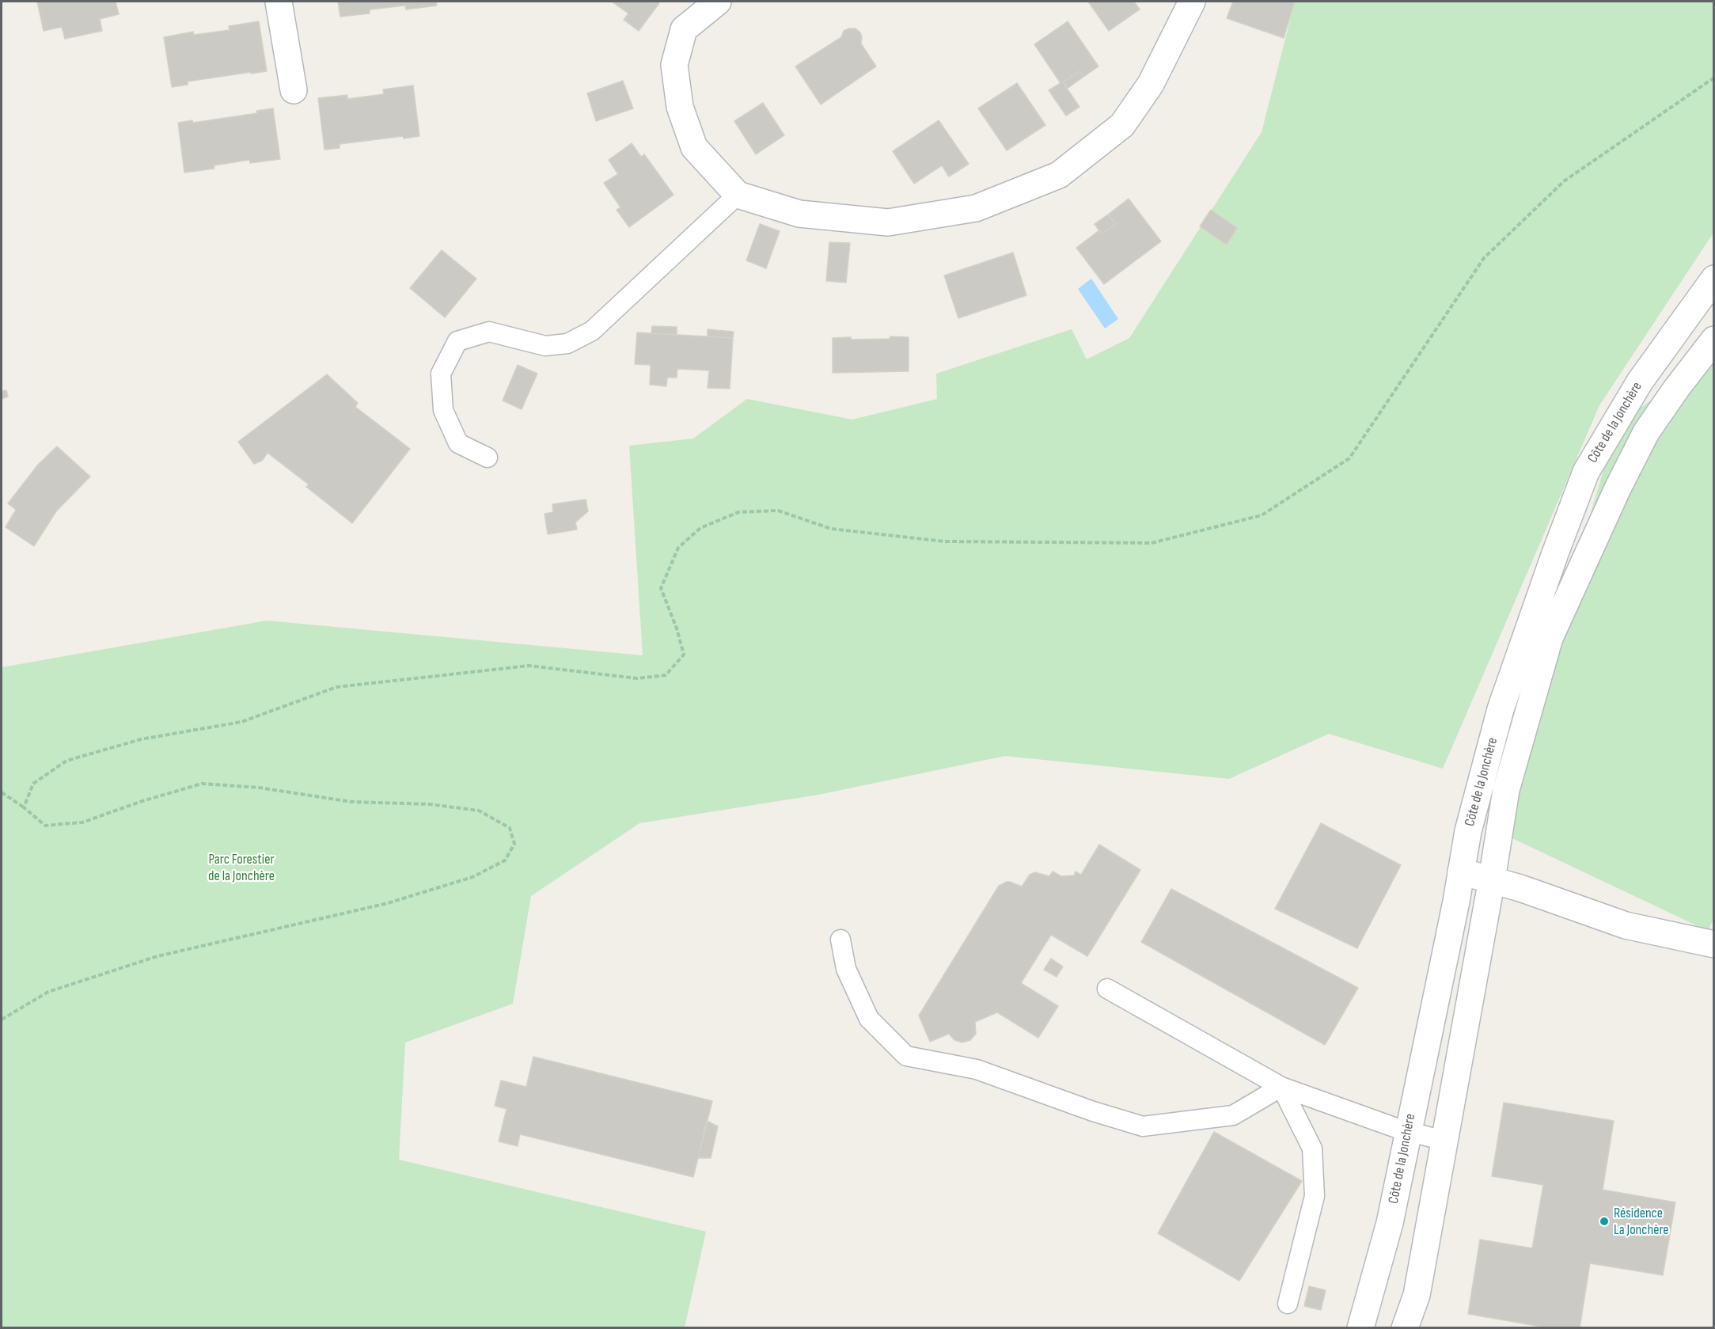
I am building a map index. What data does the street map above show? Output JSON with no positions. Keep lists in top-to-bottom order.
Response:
{
  "streets": {
    "street": ["Côte de la Jonchère"]
  },
  "parks": ["Parc Forestier de la Jonchère"],
  "places": ["Résidence La Jonchère"]
}
